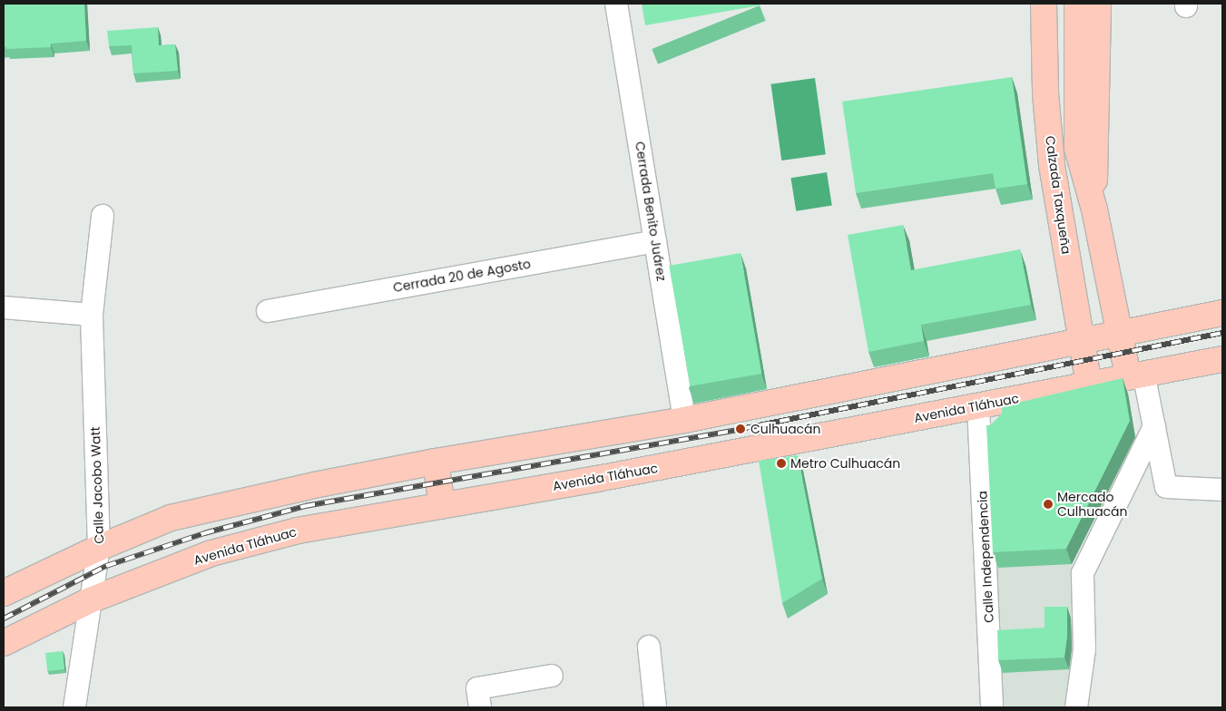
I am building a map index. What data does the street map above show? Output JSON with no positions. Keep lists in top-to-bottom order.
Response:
{
  "streets": {
    "main road": ["Calzada Taxqueña", "Avenida Tláhuac"],
    "street": [
      "Cerrada Benito Juárez",
      "Cerrada 20 de Agosto",
      "Calle Jacobo Watt",
      "Calle Independencia"
    ]
  },
  "crossings": [
    ["Calzada Taxqueña", "Avenida Tláhuac"],
    ["Cerrada Benito Juárez", "Cerrada 20 de Agosto"],
    ["Avenida Tláhuac", "Calle Jacobo Watt"],
    ["Avenida Tláhuac", "Calle Independencia"]
  ],
  "places": ["Culhuacán", "Metro Culhuacán", "Mercado Culhuacán"]
}
